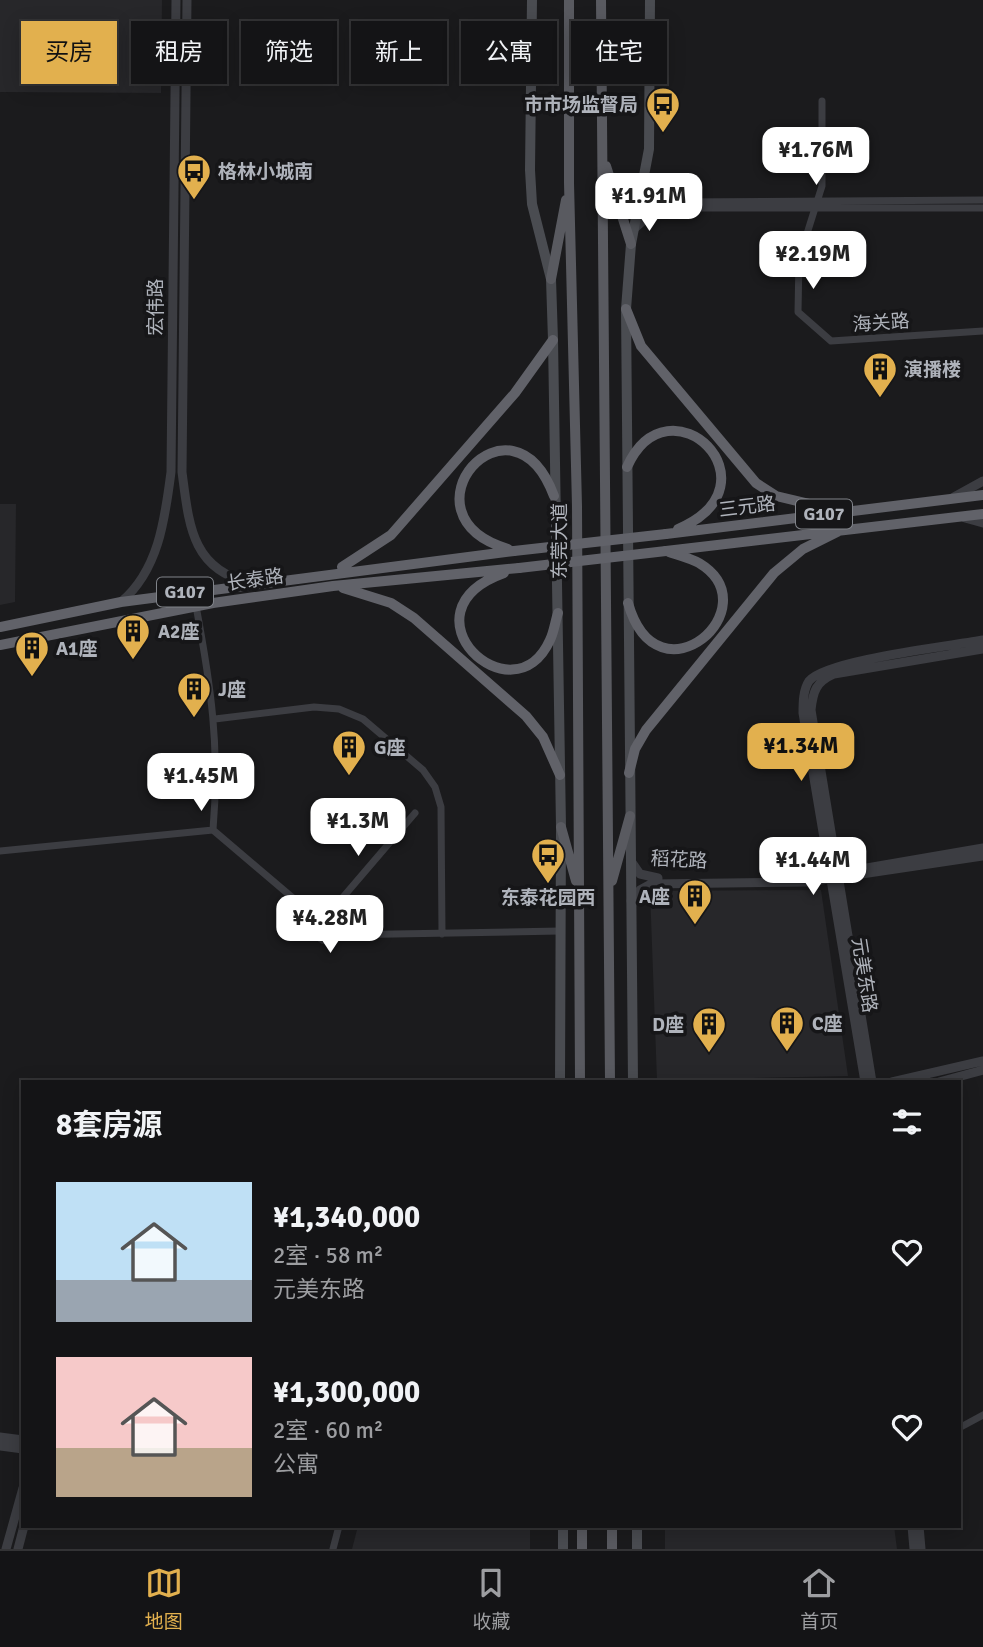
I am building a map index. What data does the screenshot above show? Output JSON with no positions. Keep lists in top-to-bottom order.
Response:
{
  "streets": {
    "highway": ["三元路", "G107", "长泰路"],
    "main road": ["东莞大道"],
    "street": [
      "宏伟路",
      "海关路",
      "稻花路",
      "元美东路"
    ]
  },
  "crossings": [
    ["宏伟路", "长泰路"],
    ["三元路", "长泰路"],
    ["稻花路", "元美东路"]
  ],
  "places": {
    "bus stop": ["市市场监督局", "格林小城南", "东泰花园西"],
    "building": [
      "演播楼",
      "A2座",
      "A1座",
      "J座",
      "G座",
      "A座",
      "C座",
      "D座"
    ]
  },
  "page": {
    "chip": [
      "买房",
      "租房",
      "筛选",
      "新上",
      "公寓",
      "住宅"
    ],
    "price": [
      "¥1.76M",
      "¥1.91M",
      "¥2.19M",
      "¥1.34M",
      "¥1.45M",
      "¥1.3M",
      "¥1.44M",
      "¥4.28M"
    ],
    "heading": "8套房源",
    "list": [
      {
        "name": "¥1,340,000",
        "note": "2室 · 58 m² · 元美东路"
      },
      {
        "name": "¥1,300,000",
        "note": "2室 · 60 m² · 公寓"
      }
    ],
    "tabs": ["地图", "收藏", "首页"]
  }
}
